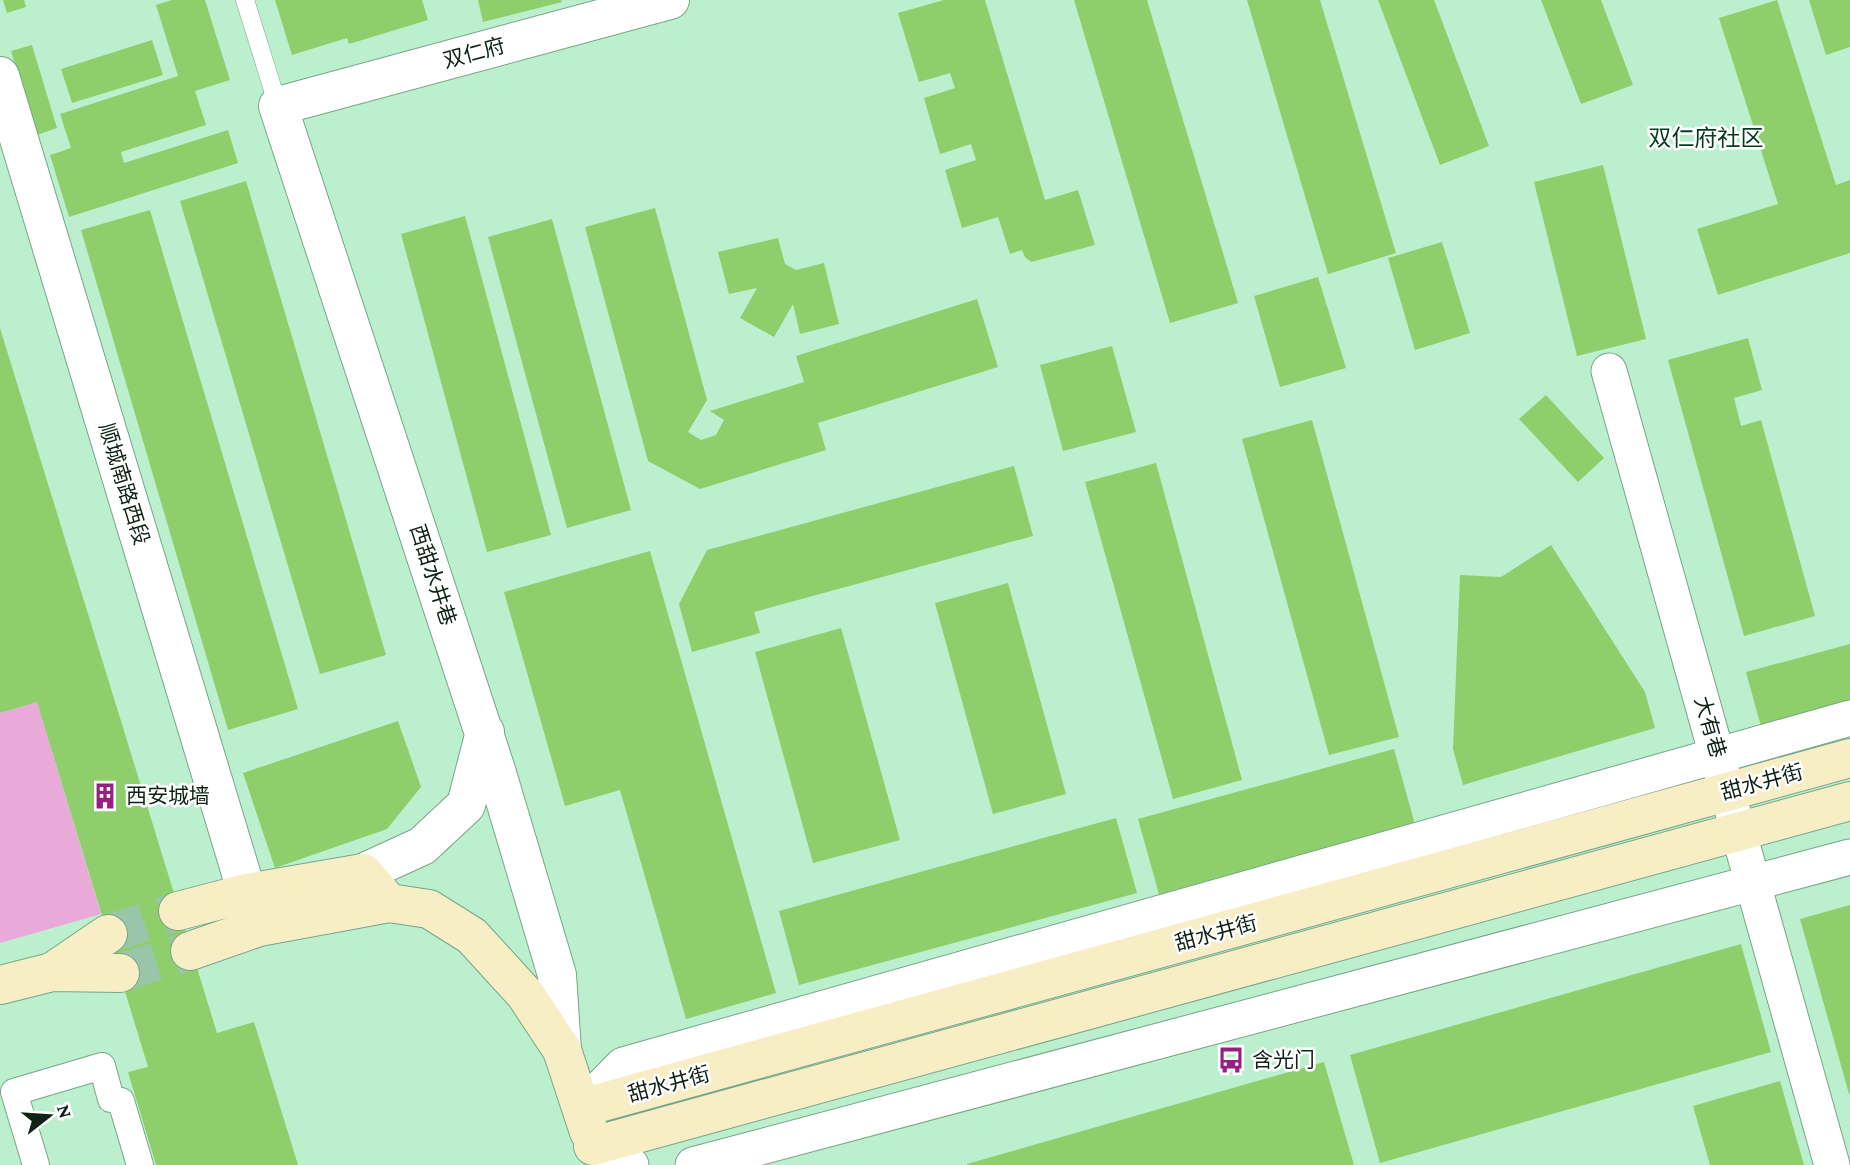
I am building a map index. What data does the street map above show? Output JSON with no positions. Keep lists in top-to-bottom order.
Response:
{
  "streets": {
    "main road": ["甜水井街"],
    "street": [
      "双仁府",
      "顺城南路西段",
      "西甜水井巷",
      "大有巷"
    ]
  },
  "crossings": [
    ["双仁府", "西甜水井巷"],
    ["大有巷", "甜水井街"]
  ],
  "districts": ["双仁府社区"],
  "places": {
    "building": ["西安城墙"],
    "bus stop": ["含光门"]
  },
  "north": "right"
}
